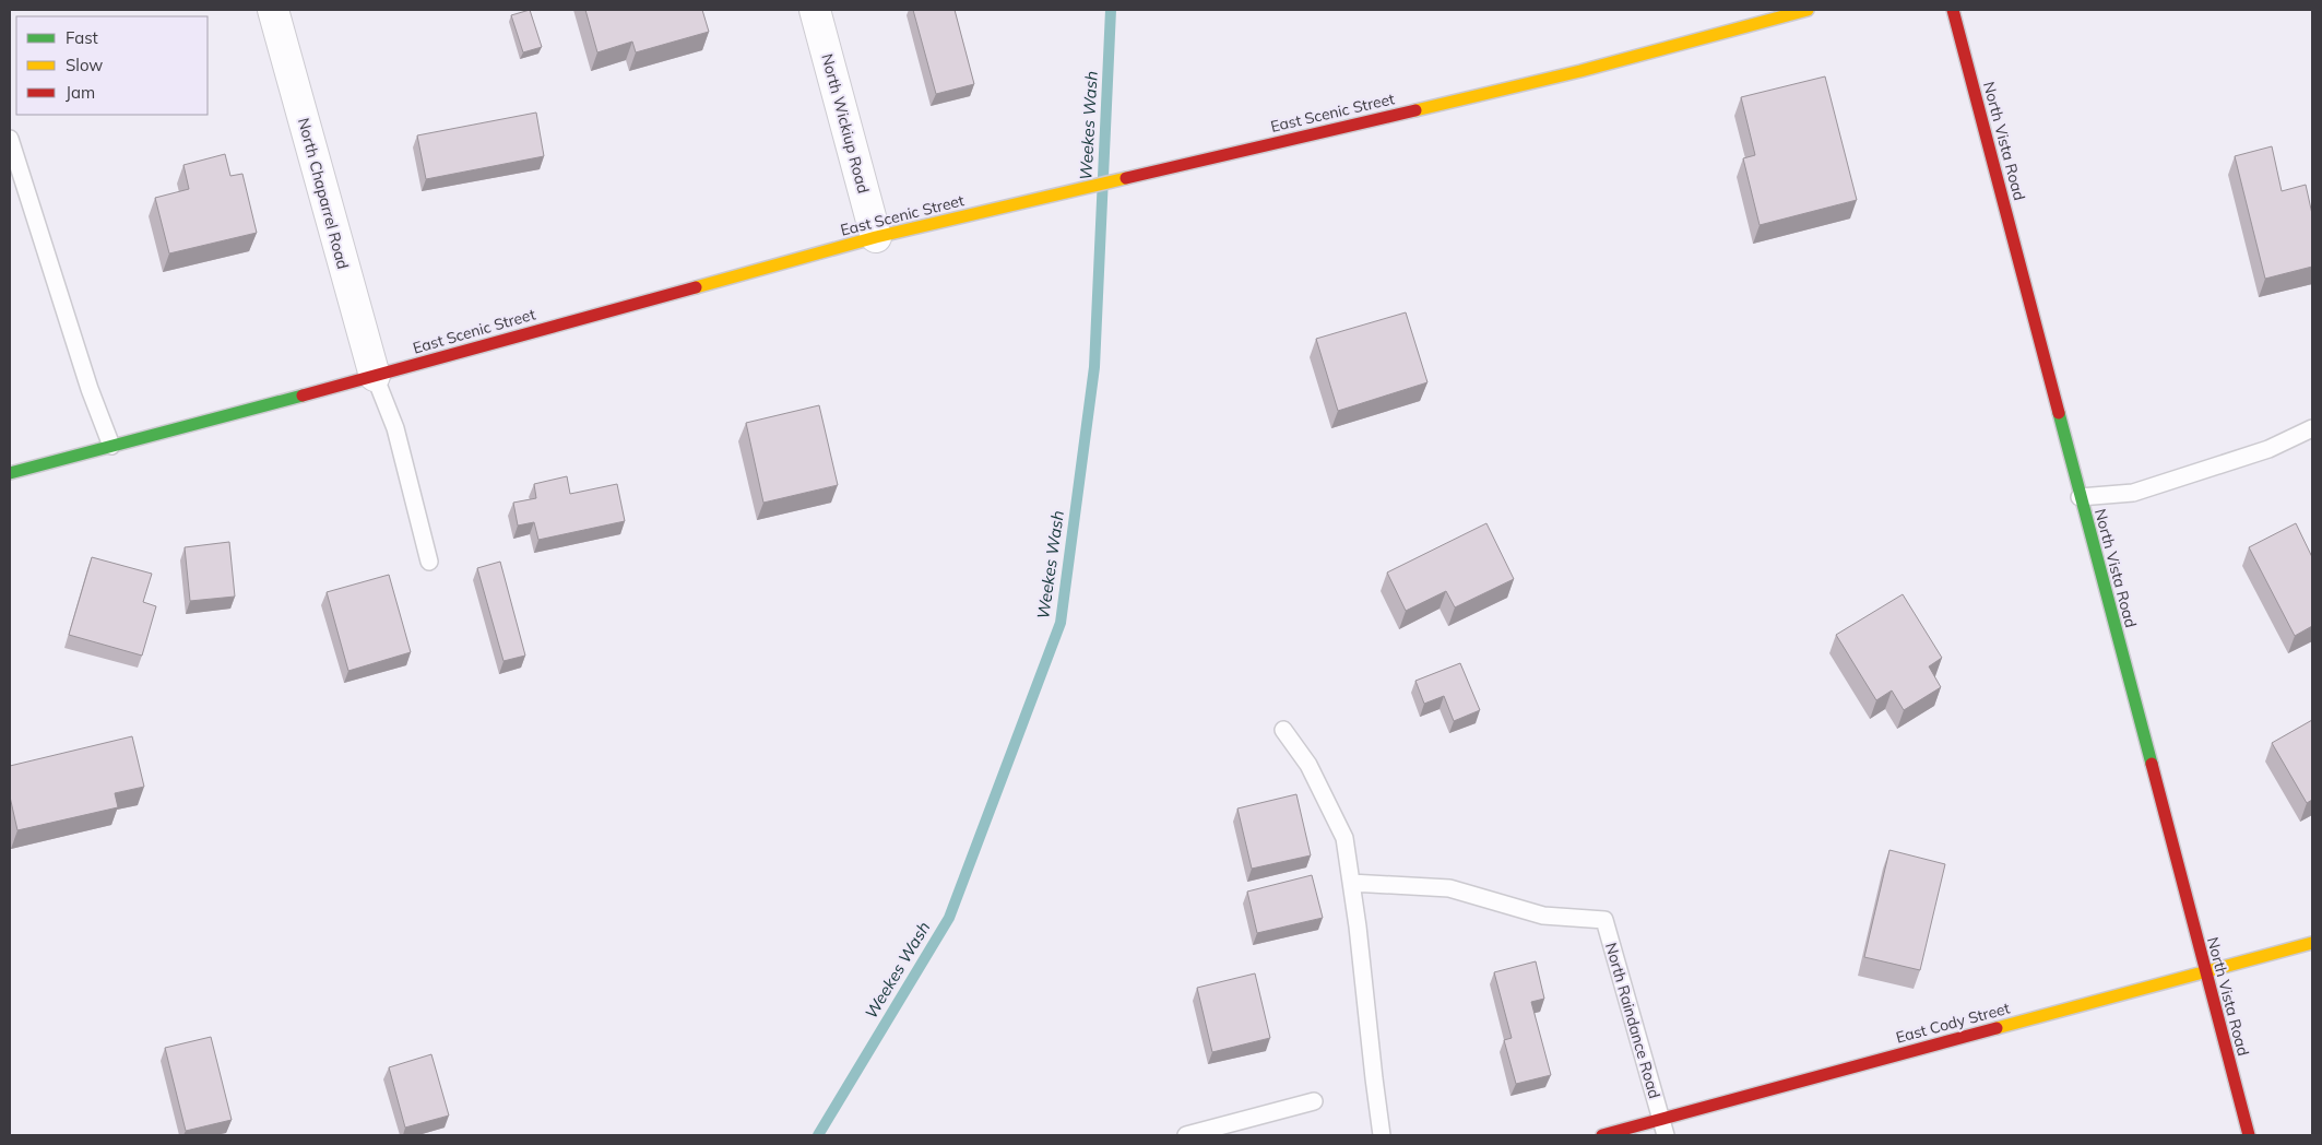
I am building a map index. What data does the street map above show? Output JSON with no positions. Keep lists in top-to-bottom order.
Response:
{
  "streets": {
    "street": [
      "East Scenic Street",
      "North Wickiup Road",
      "North Vista Road",
      "North Chaparrel Road",
      "East Cody Street"
    ],
    "lane": ["North Raindance Road"]
  },
  "crossings": [
    ["East Scenic Street", "North Wickiup Road"],
    ["East Scenic Street", "North Chaparrel Road"],
    ["North Vista Road", "East Cody Street"],
    ["North Raindance Road", "East Cody Street"]
  ],
  "water": ["Weekes Wash"],
  "legend": ["Fast", "Slow", "Jam"]
}
